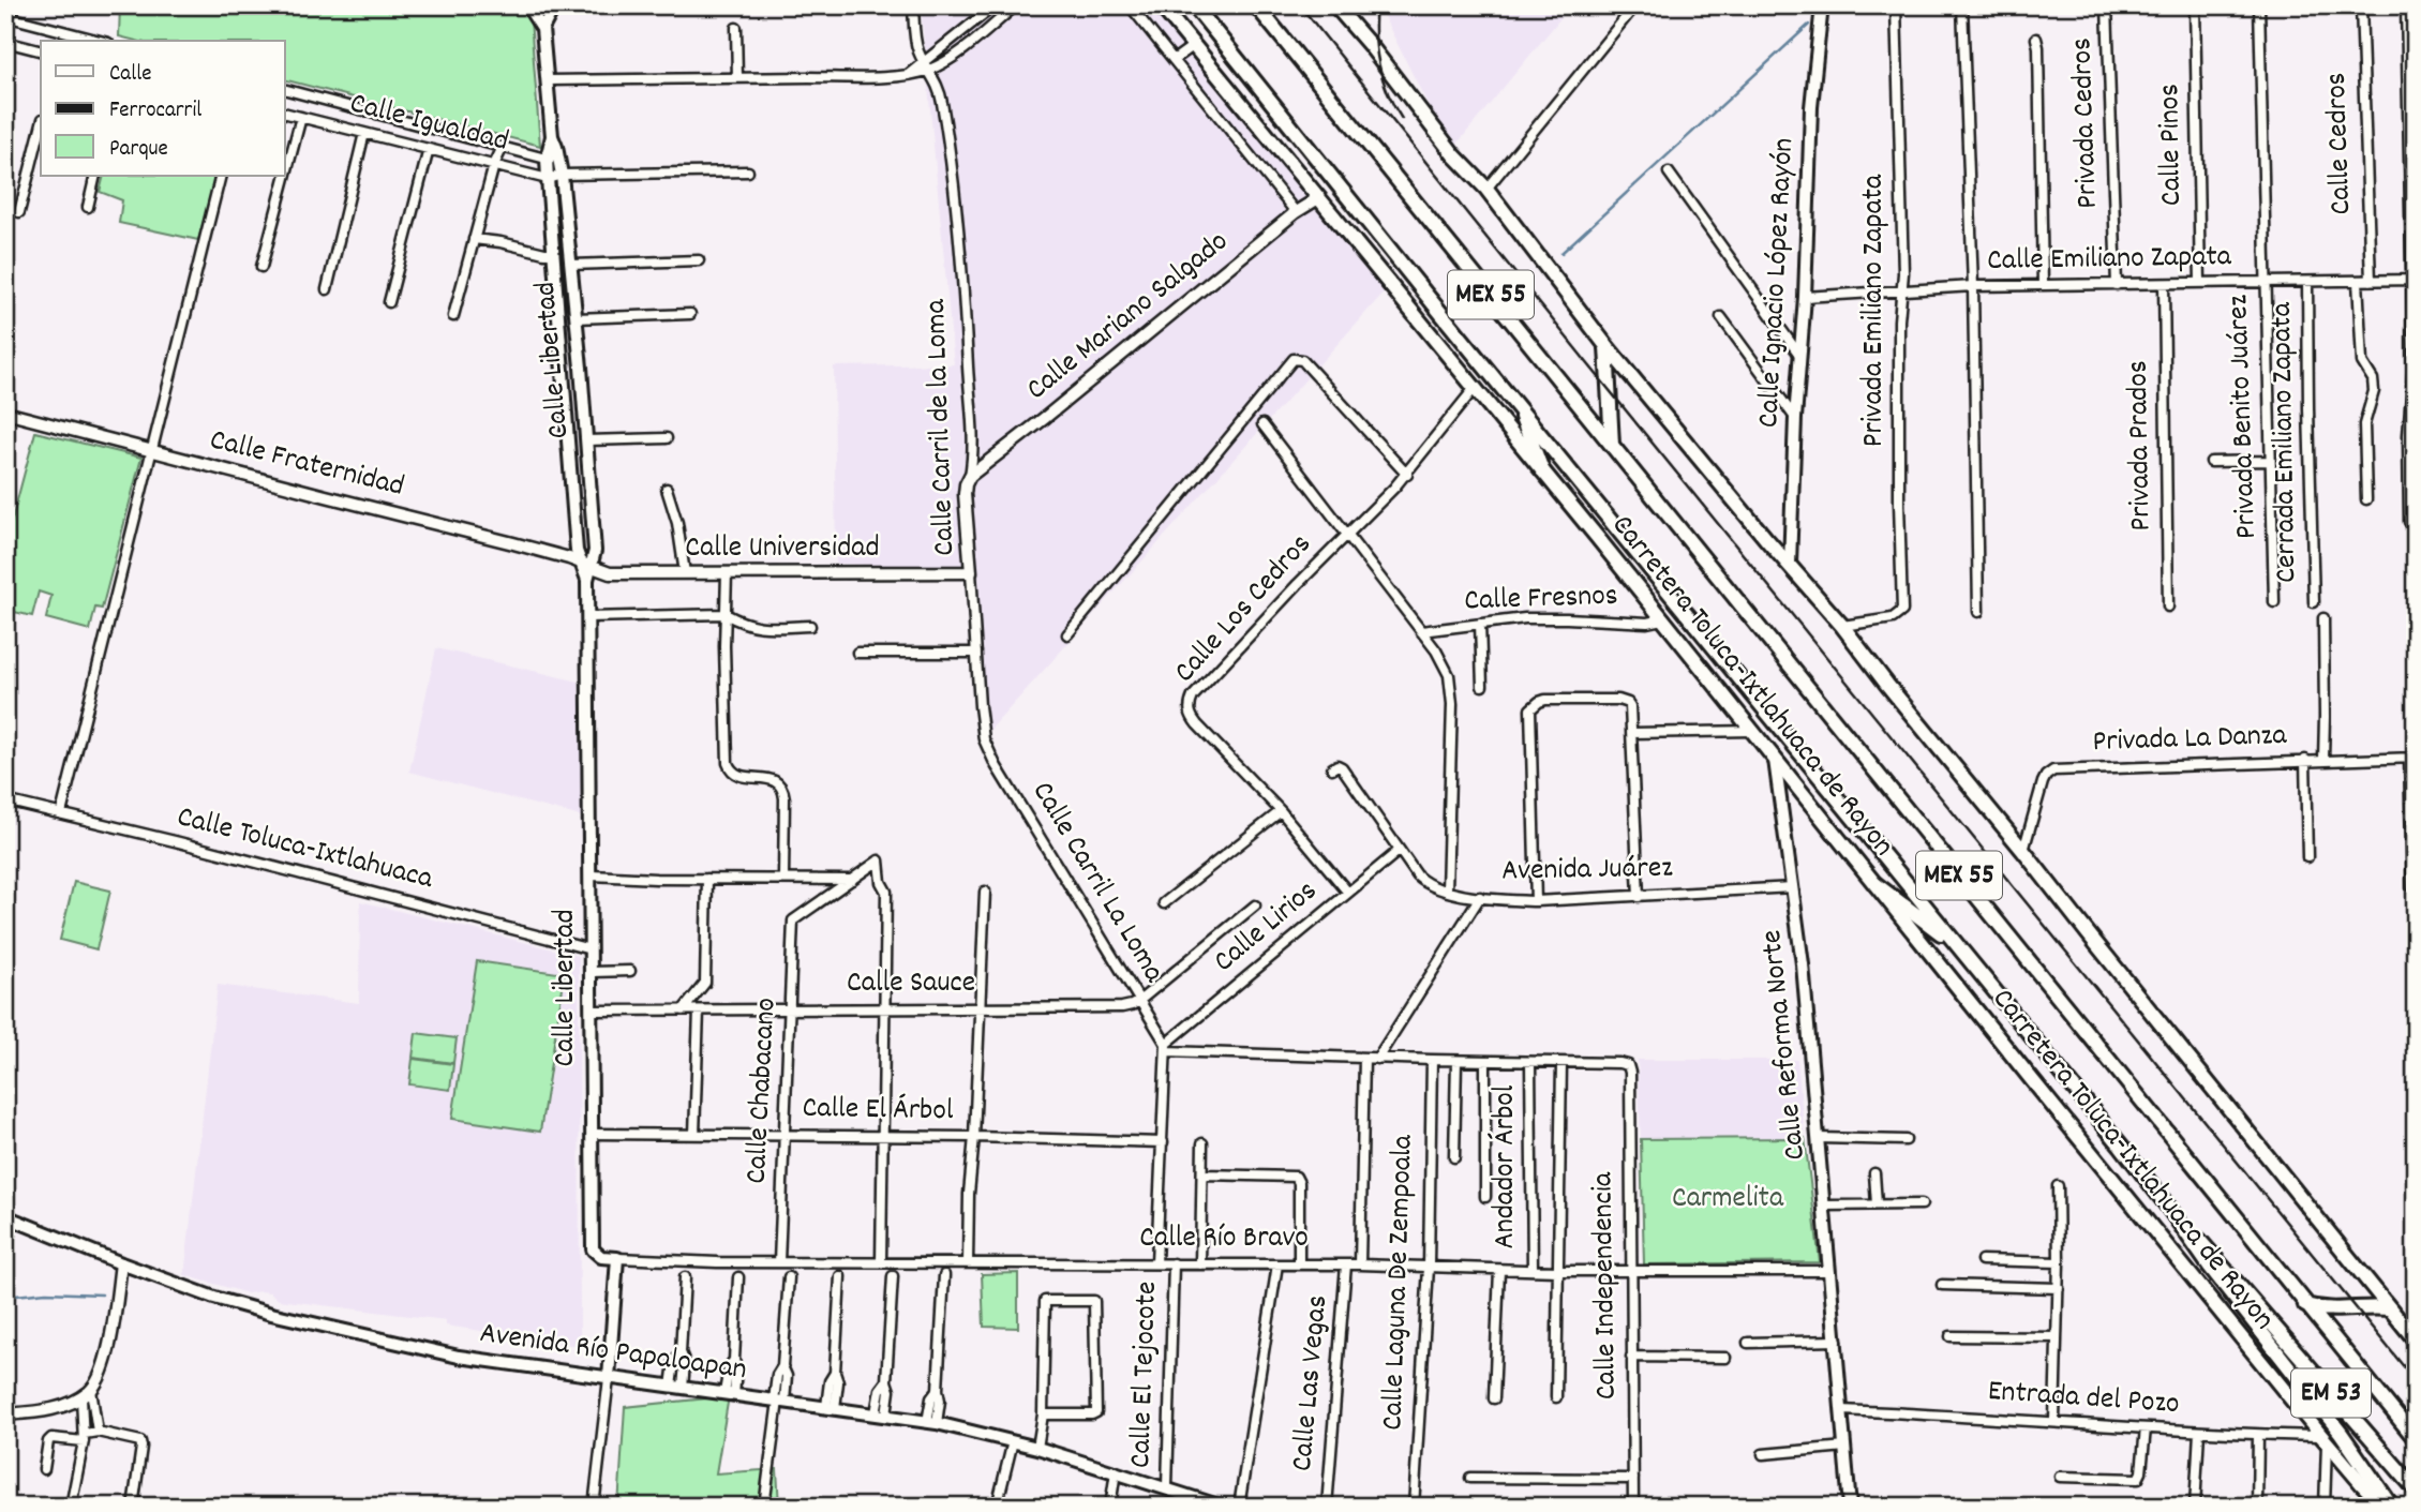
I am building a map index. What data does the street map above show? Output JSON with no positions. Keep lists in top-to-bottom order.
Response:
{
  "streets": {
    "main road": [
      "Calle Ignacio López Rayón",
      "MEX 55",
      "Calle Libertad",
      "Carretera Toluca-Ixtlahuaca de Rayon",
      "Calle Reforma Norte",
      "Avenida Río Papaloapan",
      "EM 53"
    ],
    "street": [
      "Privada Cedros",
      "Calle Igualdad",
      "Calle Cedros",
      "Calle Pinos",
      "Calle Emiliano Zapata",
      "Privada Emiliano Zapata",
      "Calle Mariano Salgado",
      "Privada Benito Juárez",
      "Calle Carril de la Loma",
      "Cerrada Emiliano Zapata",
      "Privada Prados",
      "Calle Fraternidad",
      "Calle Universidad",
      "Calle Fresnos",
      "Calle Los Cedros",
      "Privada La Danza",
      "Calle Toluca-Ixtlahuaca",
      "Avenida Juárez",
      "Calle Carril La Loma",
      "Calle Lirios",
      "Calle Sauce",
      "Calle Chabacano",
      "Calle El Árbol",
      "Andador Árbol",
      "Calle Río Bravo",
      "Calle Laguna De Zempoala",
      "Calle Independencia",
      "Calle El Tejocote",
      "Calle Las Vegas",
      "Entrada del Pozo"
    ]
  },
  "crossings": [
    ["Privada Cedros", "Calle Emiliano Zapata"],
    ["Calle Igualdad", "Calle Libertad"],
    ["Calle Cedros", "Calle Emiliano Zapata"],
    ["Calle Pinos", "Calle Emiliano Zapata"],
    ["Calle Emiliano Zapata", "Calle Ignacio López Rayón"],
    ["Calle Emiliano Zapata", "Privada Emiliano Zapata"],
    ["Calle Emiliano Zapata", "Privada Benito Juárez"],
    ["Calle Emiliano Zapata", "Cerrada Emiliano Zapata"],
    ["Calle Emiliano Zapata", "Privada Prados"],
    ["Calle Mariano Salgado", "Calle Carril de la Loma"],
    ["Calle Mariano Salgado", "Carretera Toluca-Ixtlahuaca de Rayon"],
    ["Calle Libertad", "Calle Fraternidad"],
    ["Calle Libertad", "Calle Universidad"],
    ["Calle Libertad", "Calle Toluca-Ixtlahuaca"],
    ["Calle Libertad", "Calle Sauce"],
    ["Calle Libertad", "Calle El Árbol"],
    ["Calle Libertad", "Calle Río Bravo"],
    ["Calle Carril de la Loma", "Calle Universidad"],
    ["Calle Carril de la Loma", "Calle Carril La Loma"],
    ["Calle Fraternidad", "Calle Universidad"],
    ["Calle Fresnos", "Carretera Toluca-Ixtlahuaca de Rayon"],
    ["Calle Los Cedros", "Carretera Toluca-Ixtlahuaca de Rayon"],
    ["Calle Los Cedros", "Calle Lirios"],
    ["Carretera Toluca-Ixtlahuaca de Rayon", "Calle Reforma Norte"],
    ["Carretera Toluca-Ixtlahuaca de Rayon", "EM 53"],
    ["Carretera Toluca-Ixtlahuaca de Rayon", "Entrada del Pozo"],
    ["Avenida Juárez", "Calle Lirios"],
    ["Avenida Juárez", "Calle Reforma Norte"],
    ["Calle Carril La Loma", "Calle Lirios"],
    ["Calle Carril La Loma", "Calle Sauce"],
    ["Calle Sauce", "Calle Chabacano"],
    ["Calle Reforma Norte", "Calle Río Bravo"],
    ["Calle Reforma Norte", "Entrada del Pozo"],
    ["Calle Chabacano", "Calle El Árbol"],
    ["Calle Chabacano", "Calle Río Bravo"],
    ["Andador Árbol", "Calle Río Bravo"],
    ["Calle Río Bravo", "Calle Laguna De Zempoala"],
    ["Calle Río Bravo", "Calle Independencia"],
    ["Calle Río Bravo", "Calle El Tejocote"],
    ["Calle Río Bravo", "Calle Las Vegas"],
    ["Avenida Río Papaloapan", "Calle El Tejocote"]
  ],
  "parks": ["Carmelita"],
  "legend": ["Calle", "Ferrocarril", "Parque"]
}
